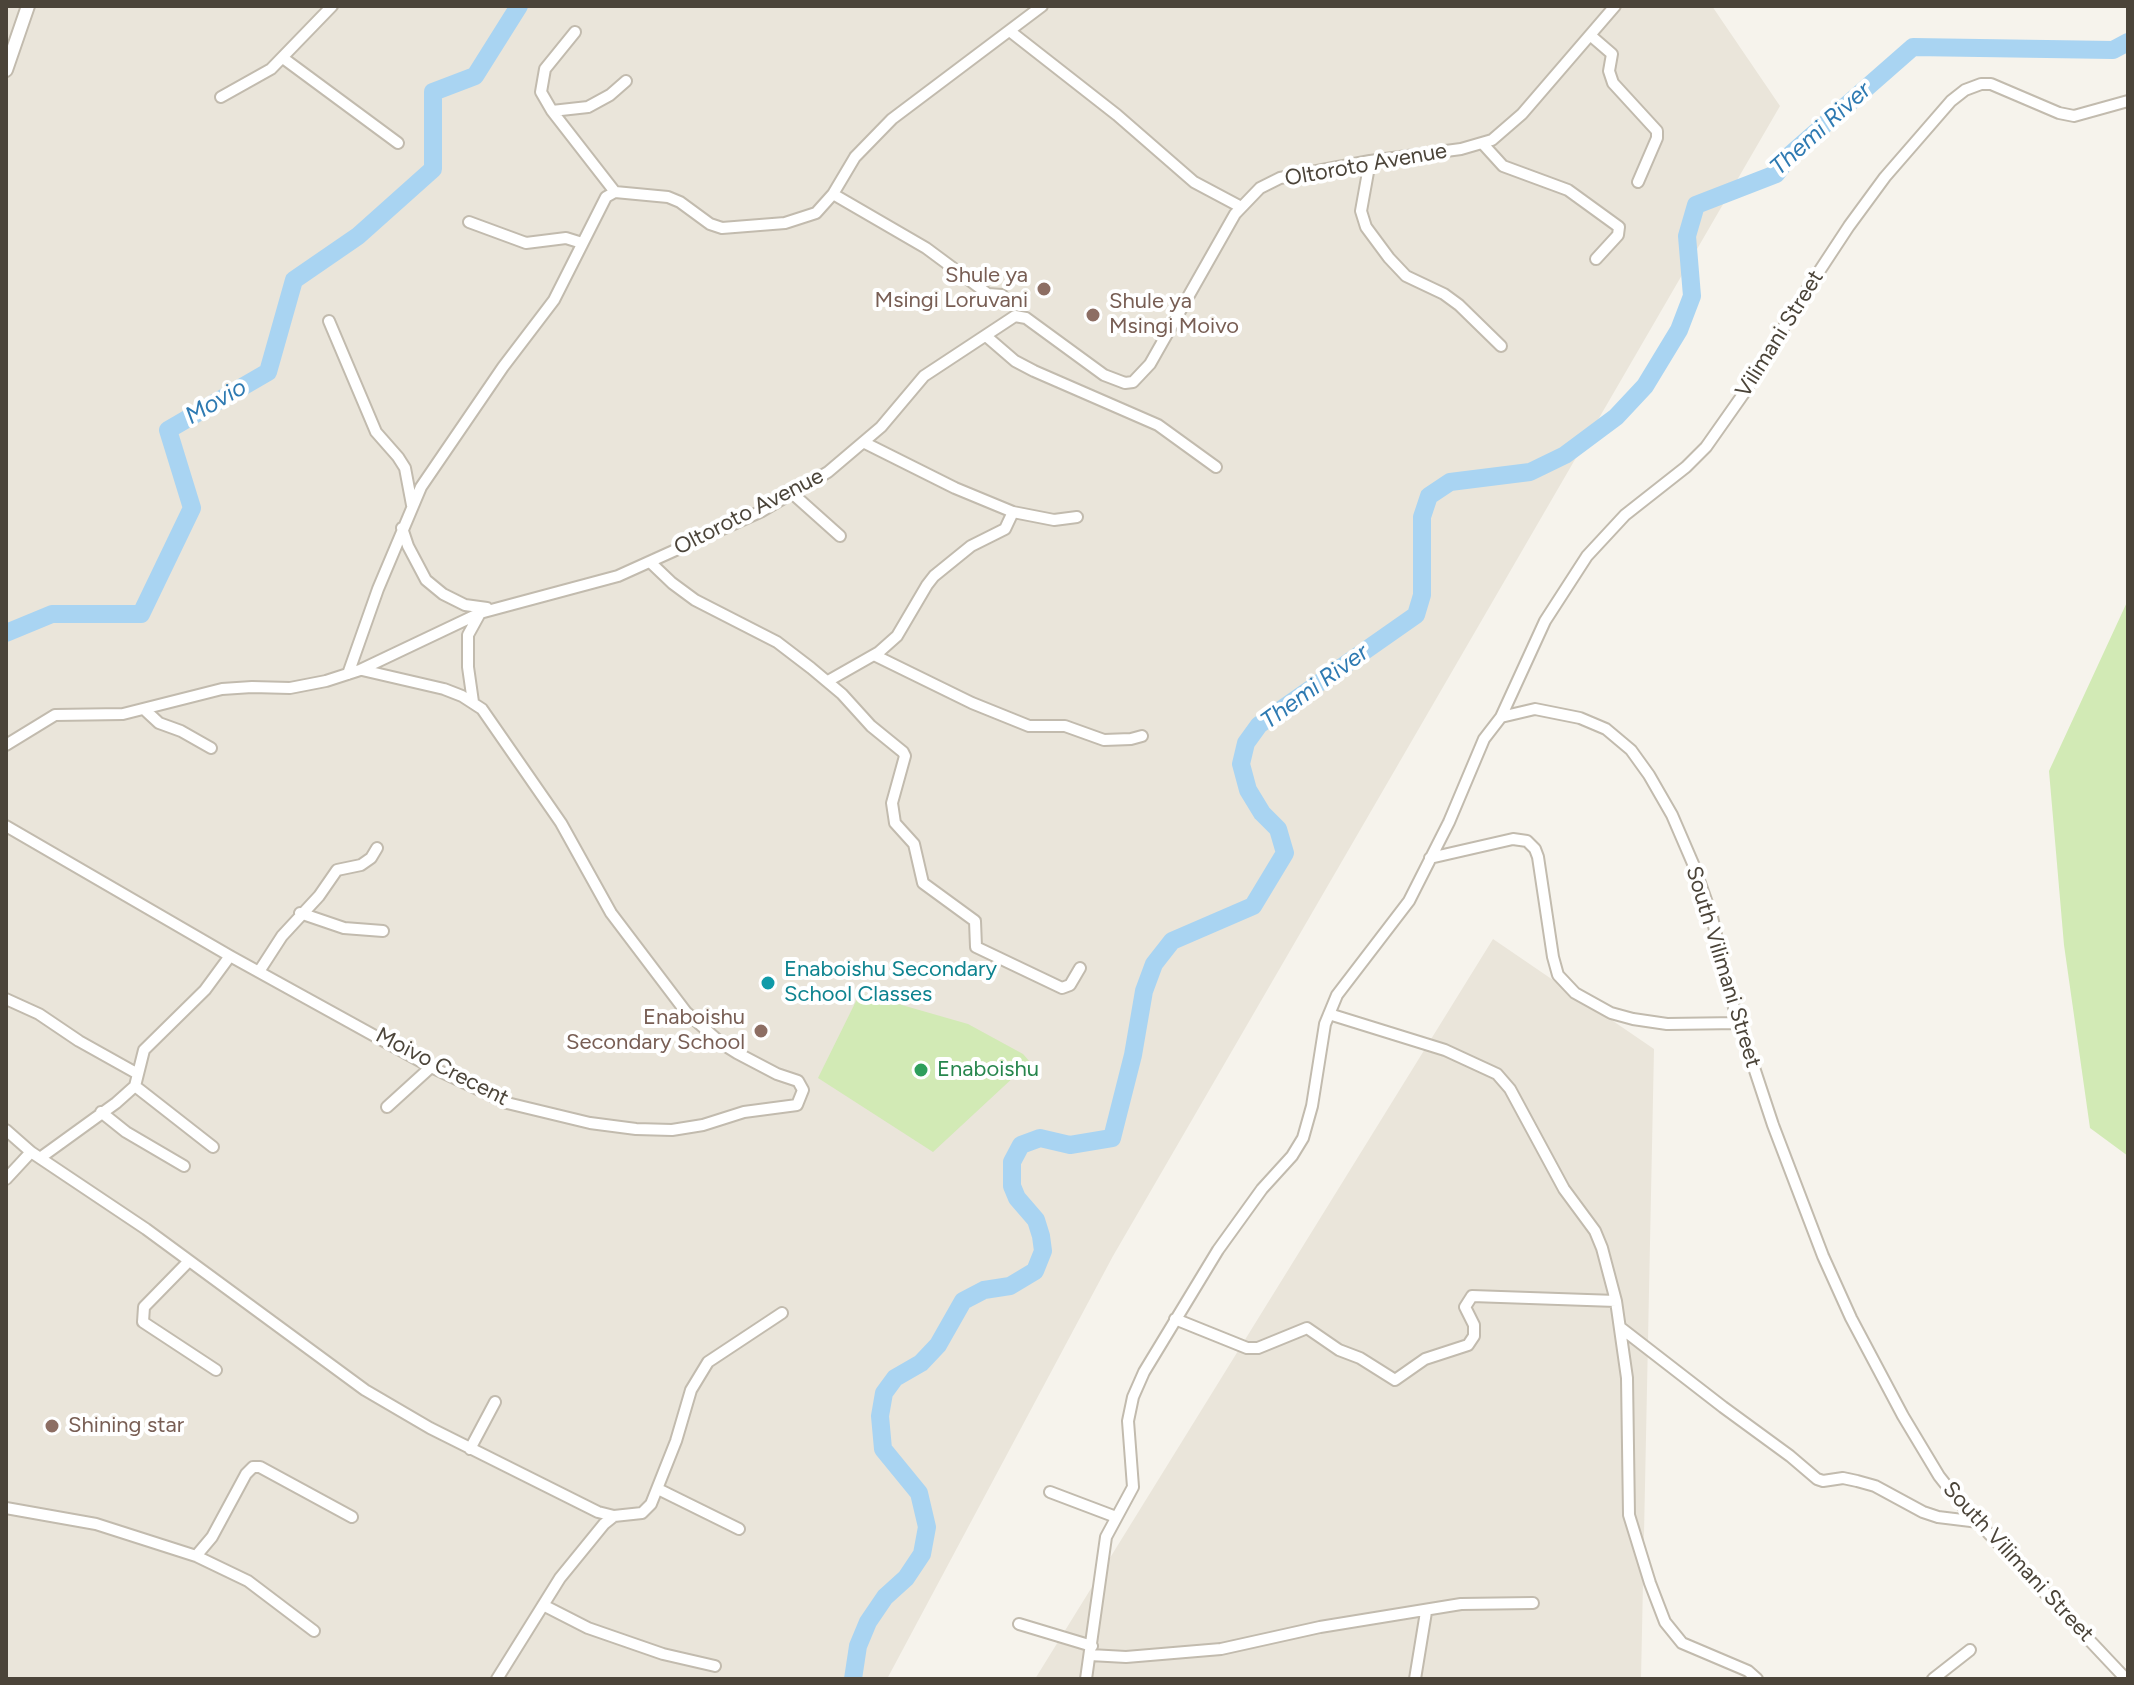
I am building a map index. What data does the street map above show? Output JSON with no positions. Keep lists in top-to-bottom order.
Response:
{
  "streets": {
    "street": [
      "Oltoroto Avenue",
      "Vilimani Street",
      "South Vilimani Street",
      "Moivo Crecent"
    ]
  },
  "crossings": [
    ["Oltoroto Avenue", "Moivo Crecent"],
    ["Vilimani Street", "South Vilimani Street"]
  ],
  "water": ["Themi River", "Movio"],
  "places": [
    "Shule ya Msingi Loruvani",
    "Shule ya Msingi Moivo",
    "Enaboishu Secondary School Classes",
    "Enaboishu Secondary School",
    "Enaboishu",
    "Shining star"
  ]
}
